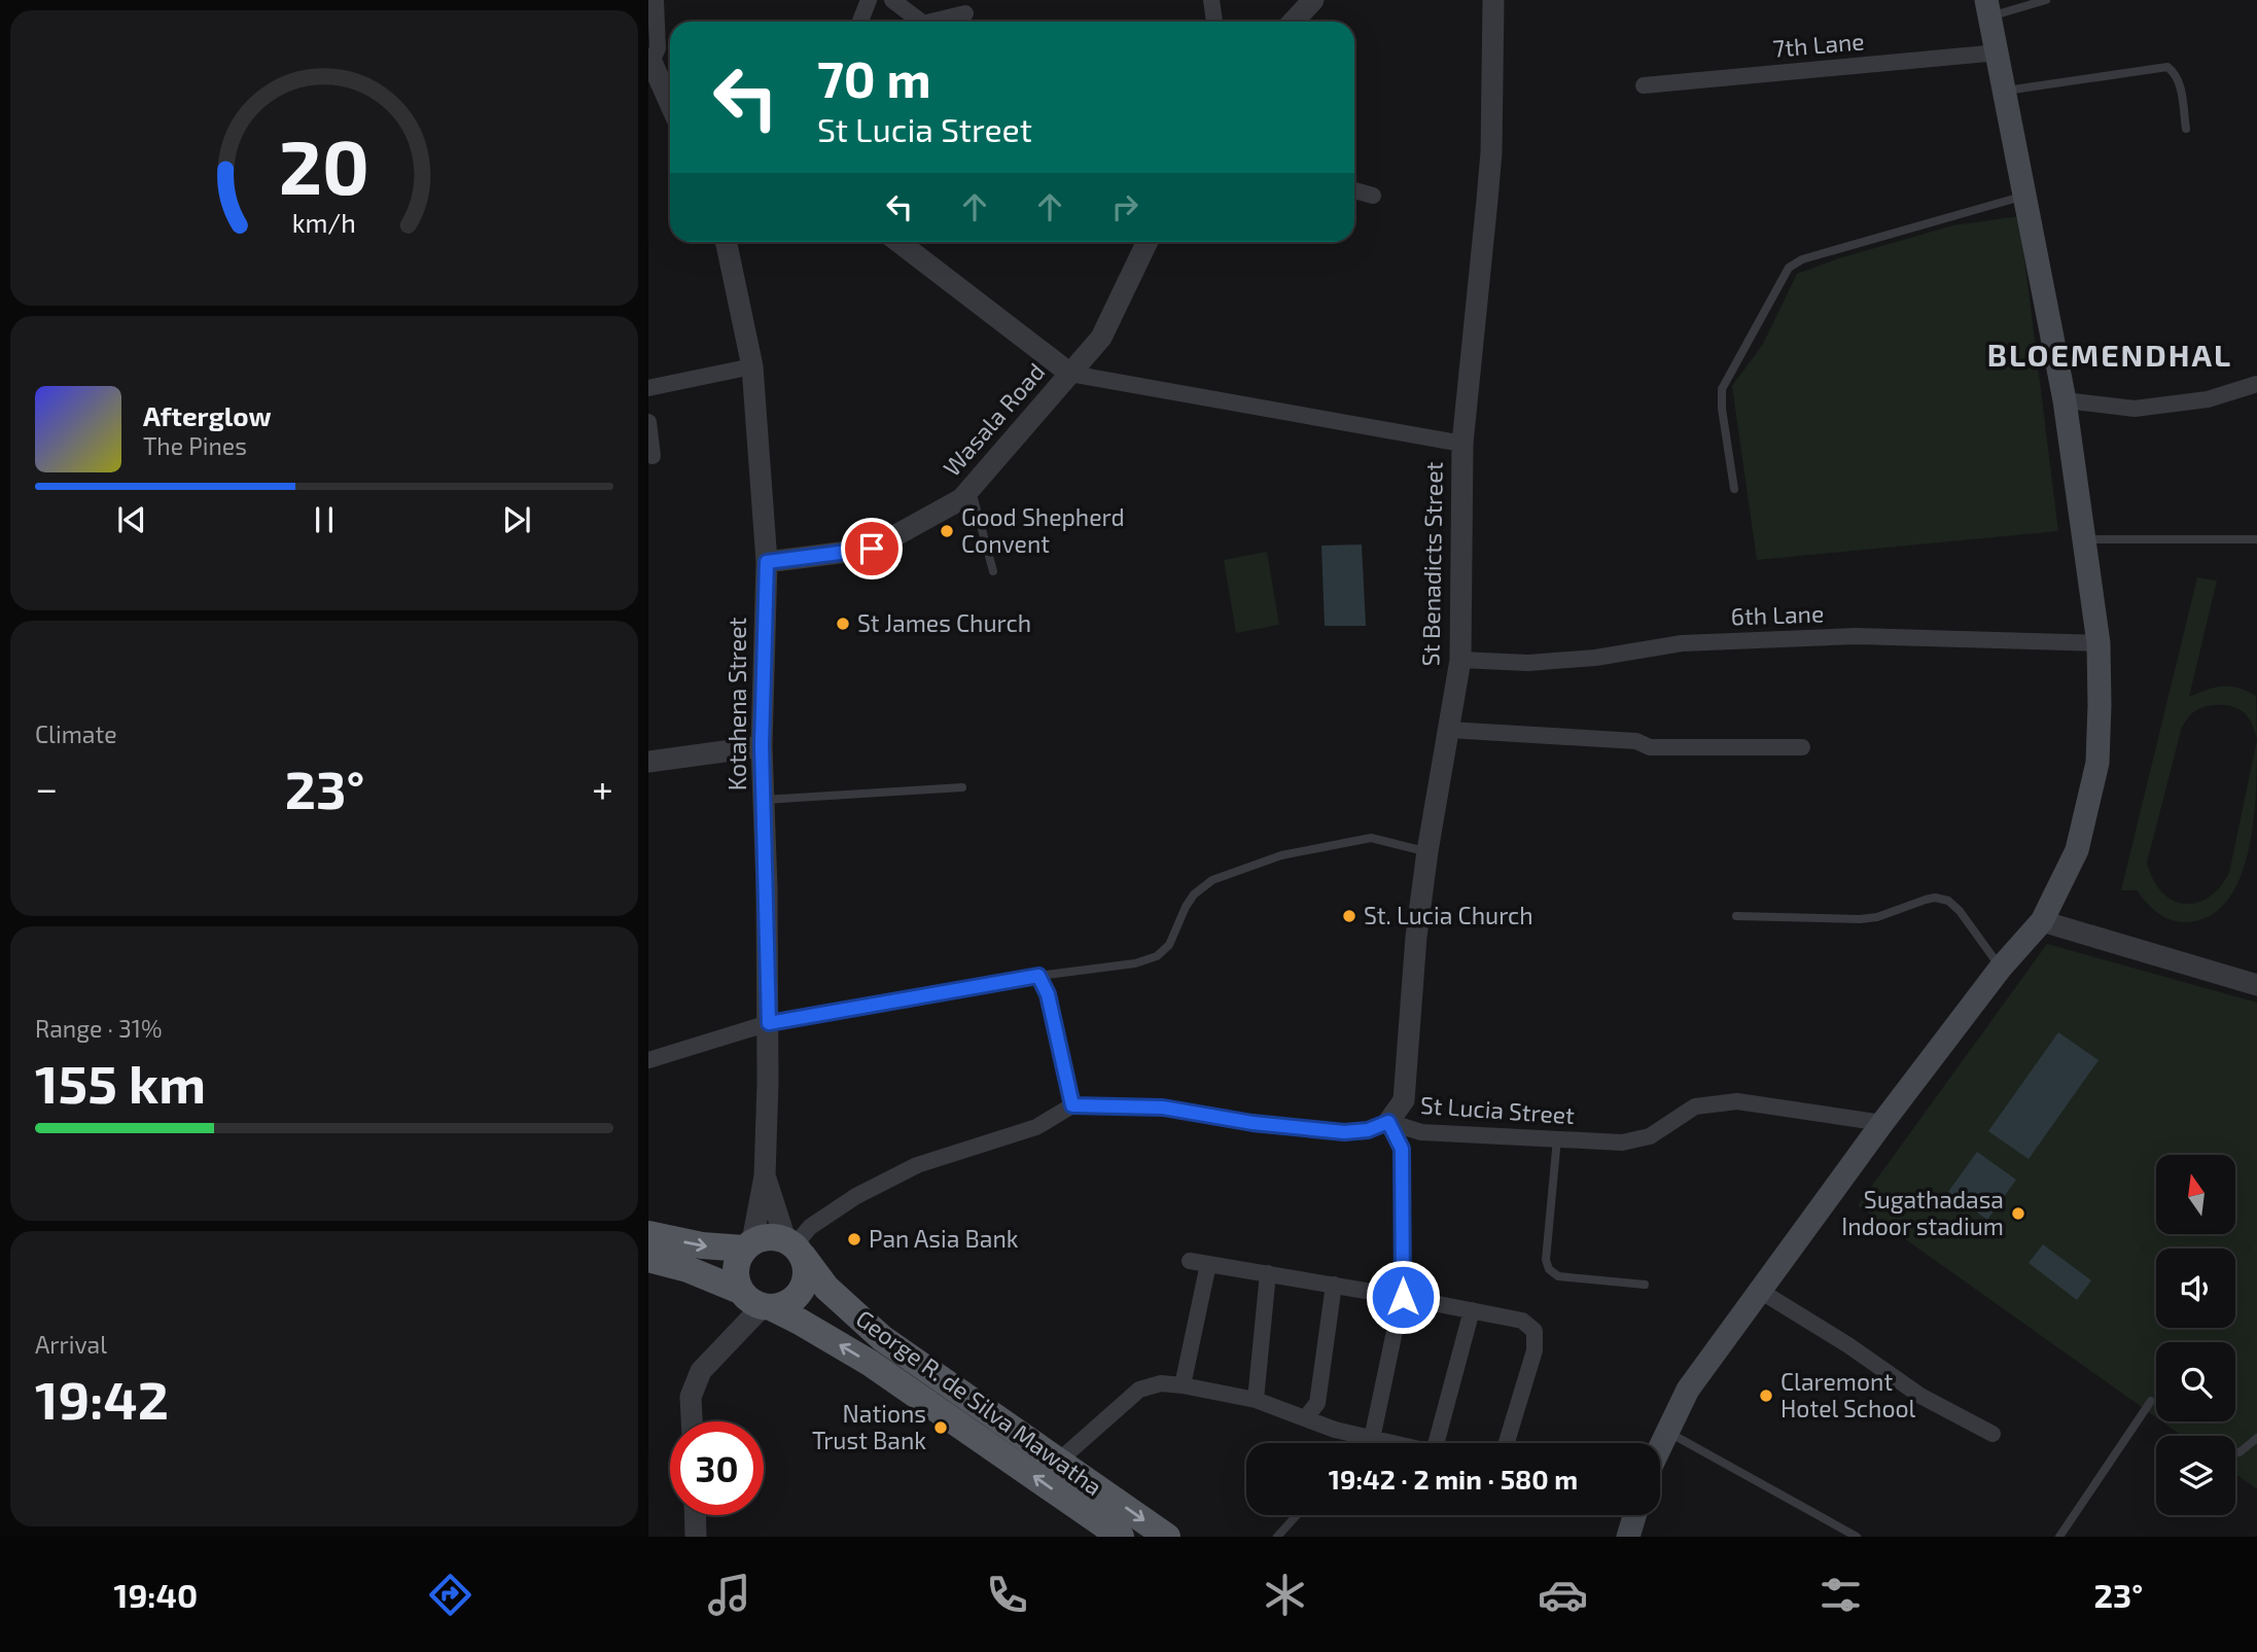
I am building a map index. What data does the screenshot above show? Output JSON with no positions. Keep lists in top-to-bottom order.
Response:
{
  "streets": {
    "main road": ["George R. de Silva Mawatha"],
    "street": [
      "7th Lane",
      "Wasala Road",
      "St Benadicts Street",
      "6th Lane",
      "Kotahena Street",
      "St Lucia Street"
    ]
  },
  "crossings": [
    ["Wasala Road", "Kotahena Street"],
    ["St Benadicts Street", "6th Lane"],
    ["St Benadicts Street", "St Lucia Street"],
    ["Kotahena Street", "George R. de Silva Mawatha"]
  ],
  "districts": ["BLOEMENDHAL"],
  "places": [
    "Good Shepherd Convent",
    "St James Church",
    "St. Lucia Church",
    "Sugathadasa Indoor stadium",
    "Pan Asia Bank",
    "Claremont Hotel School",
    "Nations Trust Bank"
  ],
  "north": "top",
  "page": {
    "turn": ["70 m", "St Lucia Street"],
    "song": ["Afterglow", "The Pines"],
    "tile": [
      "Climate",
      ["Range · 31%", "155 km"],
      ["Arrival", "19:42"]
    ],
    "heat": ["−", "23°", "+"],
    "limit": "30",
    "trip": "19:42 · 2 min · 580 m",
    "tabs": ["19:40", "23°"],
    "gauge": ["20", "km/h"]
  }
}
